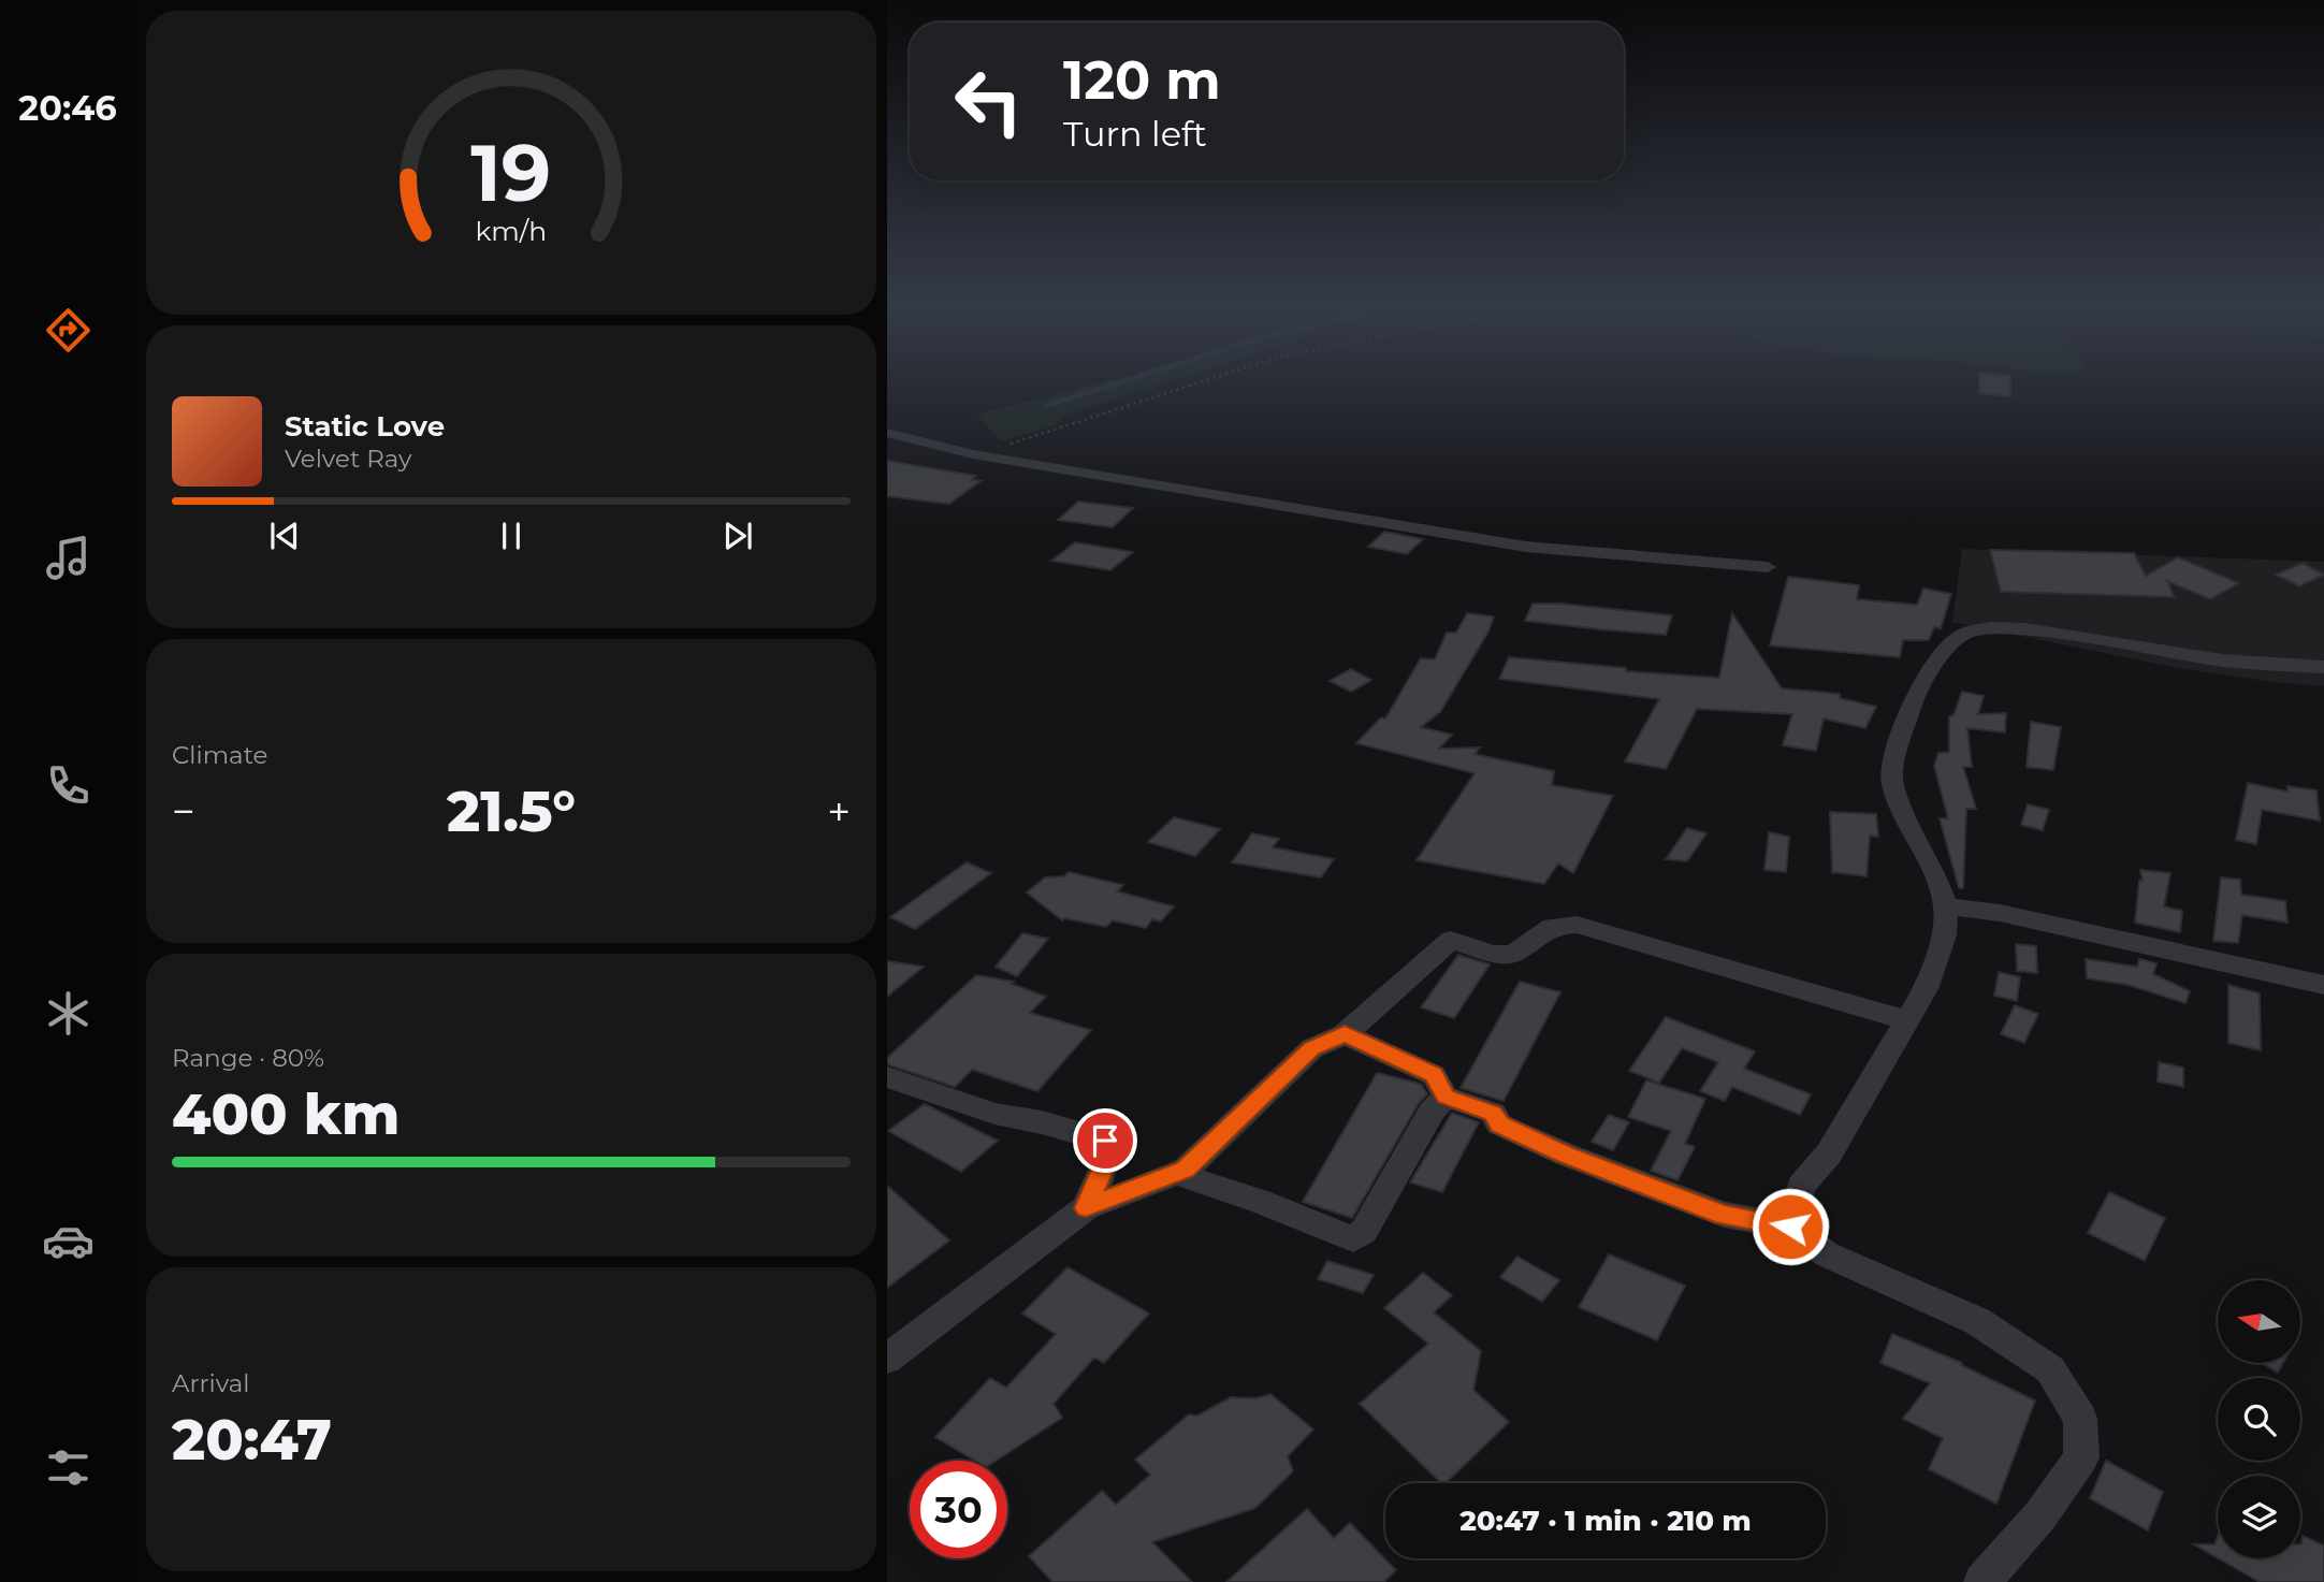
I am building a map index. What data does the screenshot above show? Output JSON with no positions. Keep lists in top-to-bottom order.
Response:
{
  "north": "left",
  "page": {
    "tabs": "20:46",
    "turn": ["120 m", "Turn left"],
    "song": ["Static Love", "Velvet Ray"],
    "tile": [
      "Climate",
      ["Range · 80%", "400 km"],
      ["Arrival", "20:47"]
    ],
    "heat": ["−", "21.5°", "+"],
    "limit": "30",
    "trip": "20:47 · 1 min · 210 m",
    "gauge": ["19", "km/h"]
  }
}
